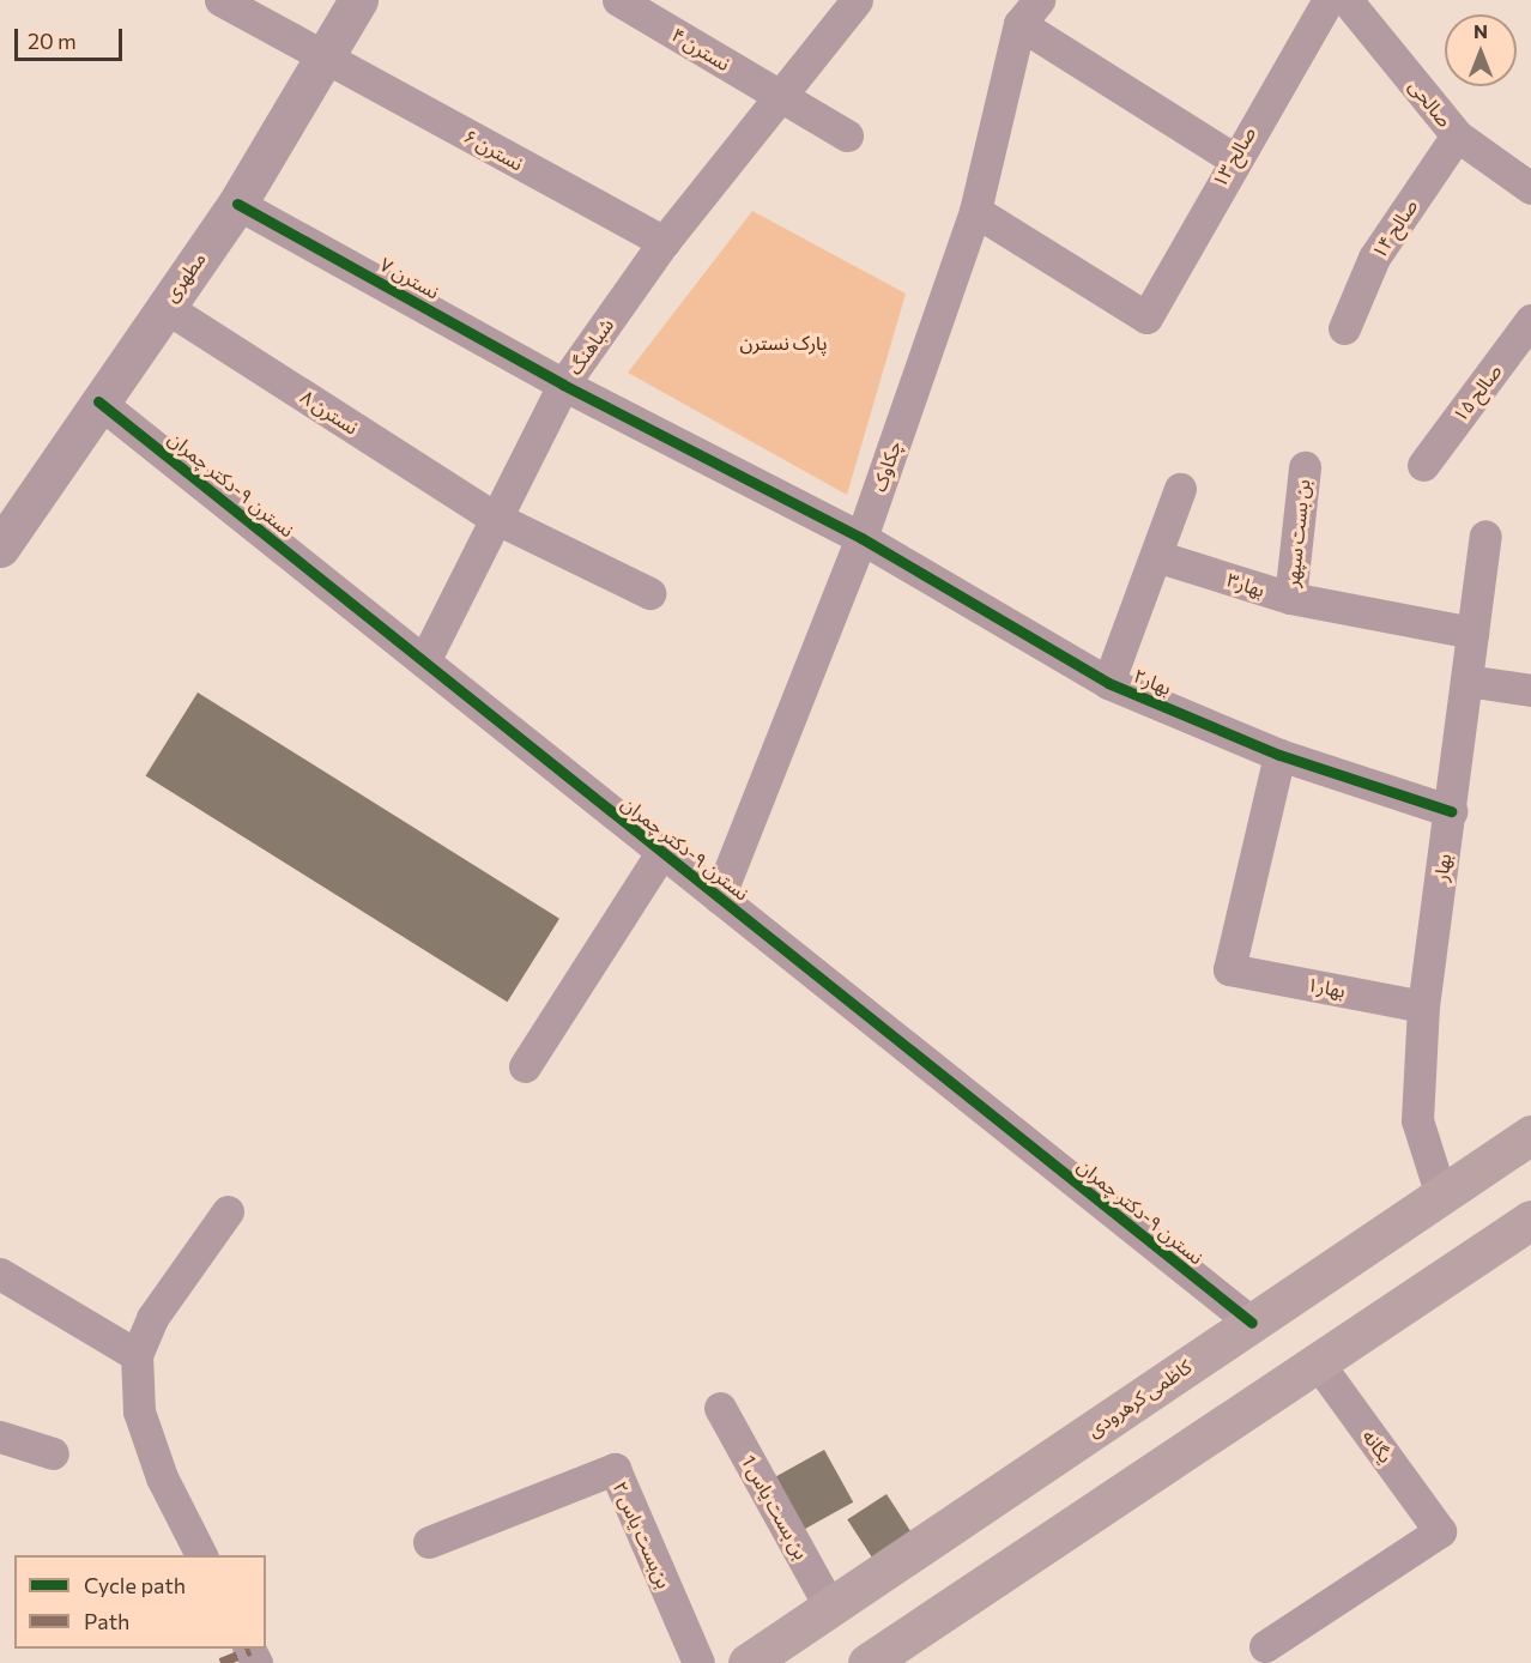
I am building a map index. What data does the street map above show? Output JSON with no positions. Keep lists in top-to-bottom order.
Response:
{
  "streets": {
    "main road": ["کاظمی کرهرودی"],
    "street": [
      "نسترن ۴",
      "صالحی",
      "نسترن ۶",
      "صالح ۱۳",
      "صالح ۱۴",
      "مطهری",
      "نسترن ۷",
      "شباهنگ",
      "صالح ۱۵",
      "نسترن ۸",
      "چکاوک",
      "نسترن ۹-دکتر چمران",
      "بن بست سپهر",
      "بهار۳",
      "بهار۲",
      "بهار",
      "بهار۱",
      "یگانه",
      "بن بست یاس 1",
      "بن‌بست یاس ۲"
    ]
  },
  "crossings": [
    ["نسترن ۴", "شباهنگ"],
    ["صالحی", "صالح ۱۴"],
    ["نسترن ۶", "مطهری"],
    ["نسترن ۶", "شباهنگ"],
    ["صالح ۱۳", "چکاوک"],
    ["مطهری", "نسترن ۷"],
    ["مطهری", "نسترن ۸"],
    ["مطهری", "نسترن ۹-دکتر چمران"],
    ["نسترن ۷", "شباهنگ"],
    ["نسترن ۷", "چکاوک"],
    ["نسترن ۷", "بهار۲"],
    ["شباهنگ", "نسترن ۸"],
    ["شباهنگ", "نسترن ۹-دکتر چمران"],
    ["چکاوک", "نسترن ۹-دکتر چمران"],
    ["چکاوک", "بهار۲"],
    ["نسترن ۹-دکتر چمران", "کاظمی کرهرودی"],
    ["بن بست سپهر", "بهار۳"],
    ["بهار۳", "بهار"],
    ["بهار۲", "بهار"],
    ["بهار۲", "بهار۱"],
    ["بهار", "بهار۱"],
    ["بهار", "کاظمی کرهرودی"],
    ["کاظمی کرهرودی", "بن بست یاس 1"]
  ],
  "parks": ["پارک نسترن"],
  "legend": ["Cycle path", "Path"],
  "scale_bar": "20 m",
  "north": "top"
}
